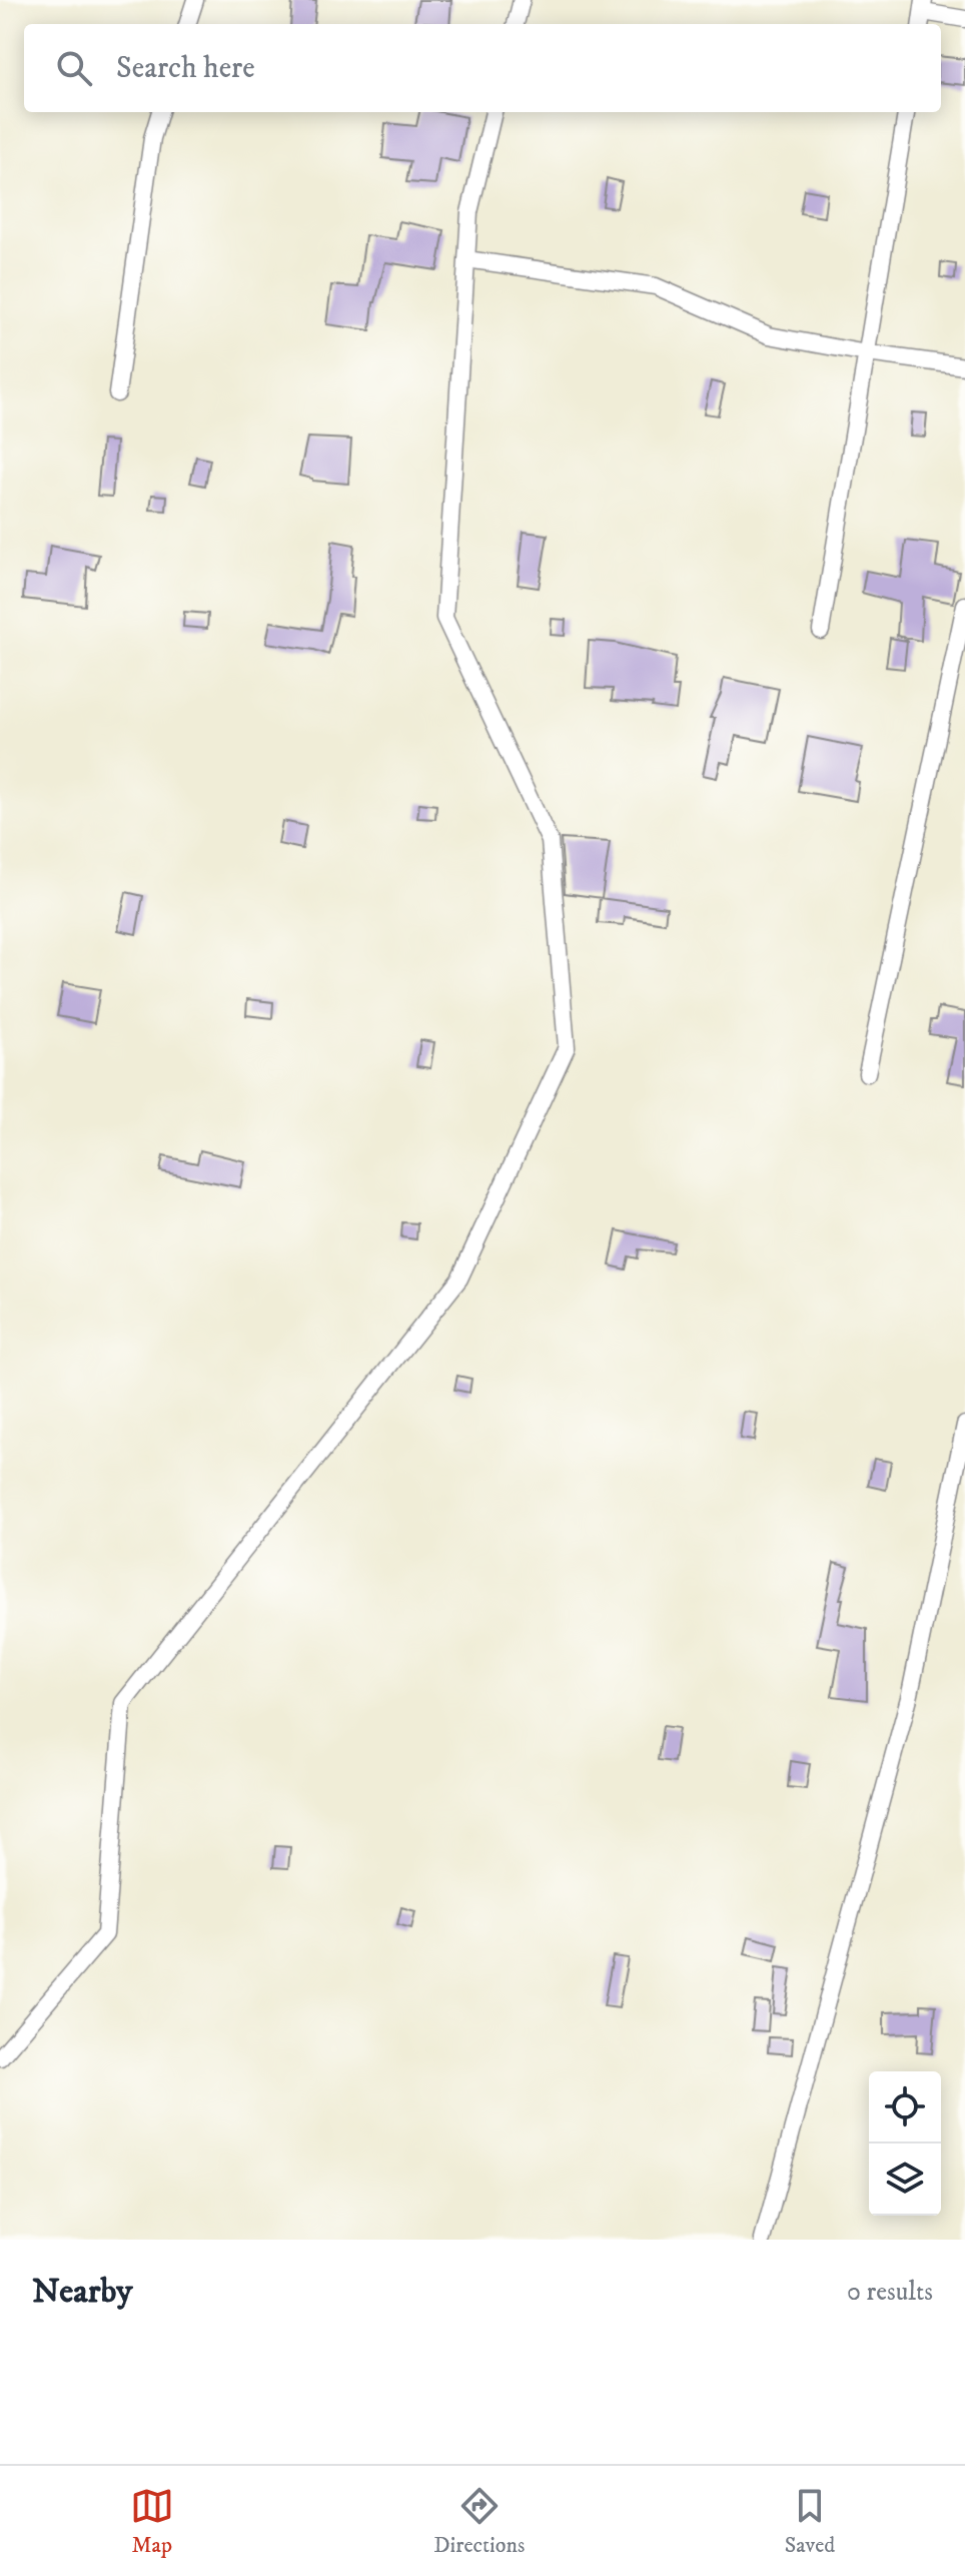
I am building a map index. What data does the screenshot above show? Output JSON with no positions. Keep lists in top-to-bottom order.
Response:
{
  "page": {
    "search": "Search here",
    "heading": ["Nearby", "0 results"],
    "nav": ["Map", "Directions", "Saved"]
  }
}
